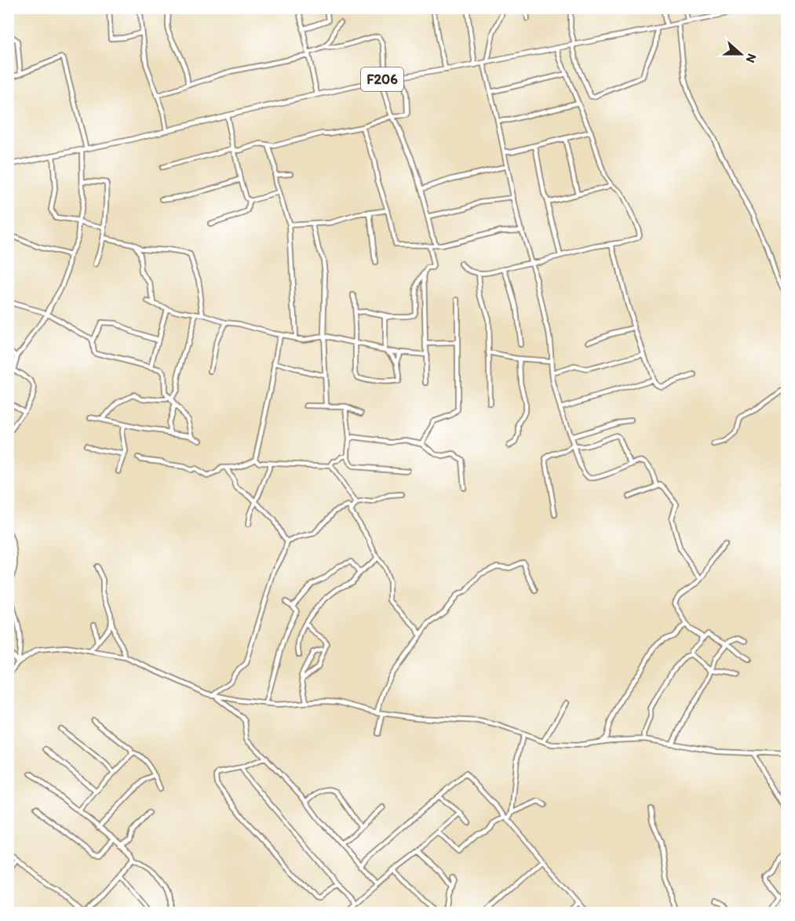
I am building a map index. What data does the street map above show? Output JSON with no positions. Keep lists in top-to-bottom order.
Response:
{
  "streets": {
    "main road": ["F206"]
  },
  "north": "right"
}
